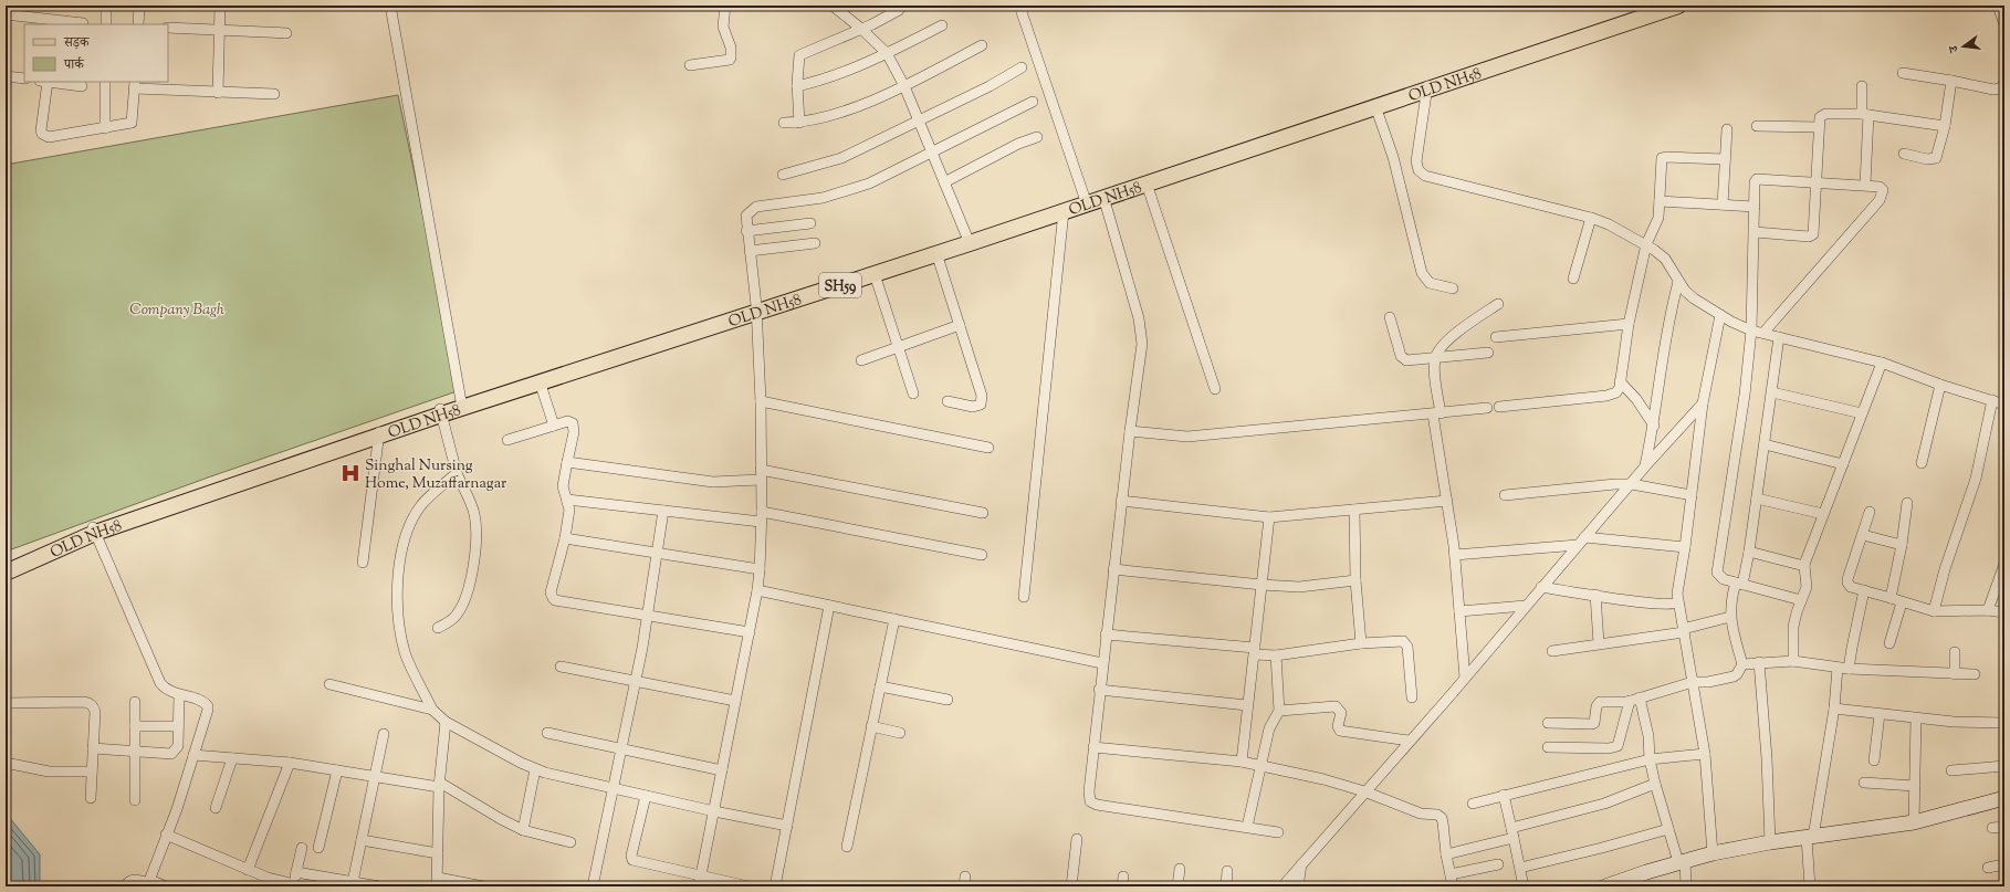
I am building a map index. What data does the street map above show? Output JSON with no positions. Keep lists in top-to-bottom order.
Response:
{
  "streets": {
    "main road": ["OLD NH58", "SH59"]
  },
  "parks": ["Company Bagh"],
  "places": {
    "hospital": ["Singhal Nursing Home, Muzaffarnagar"]
  },
  "legend": ["सड़क", "पार्क"],
  "north": "left"
}
